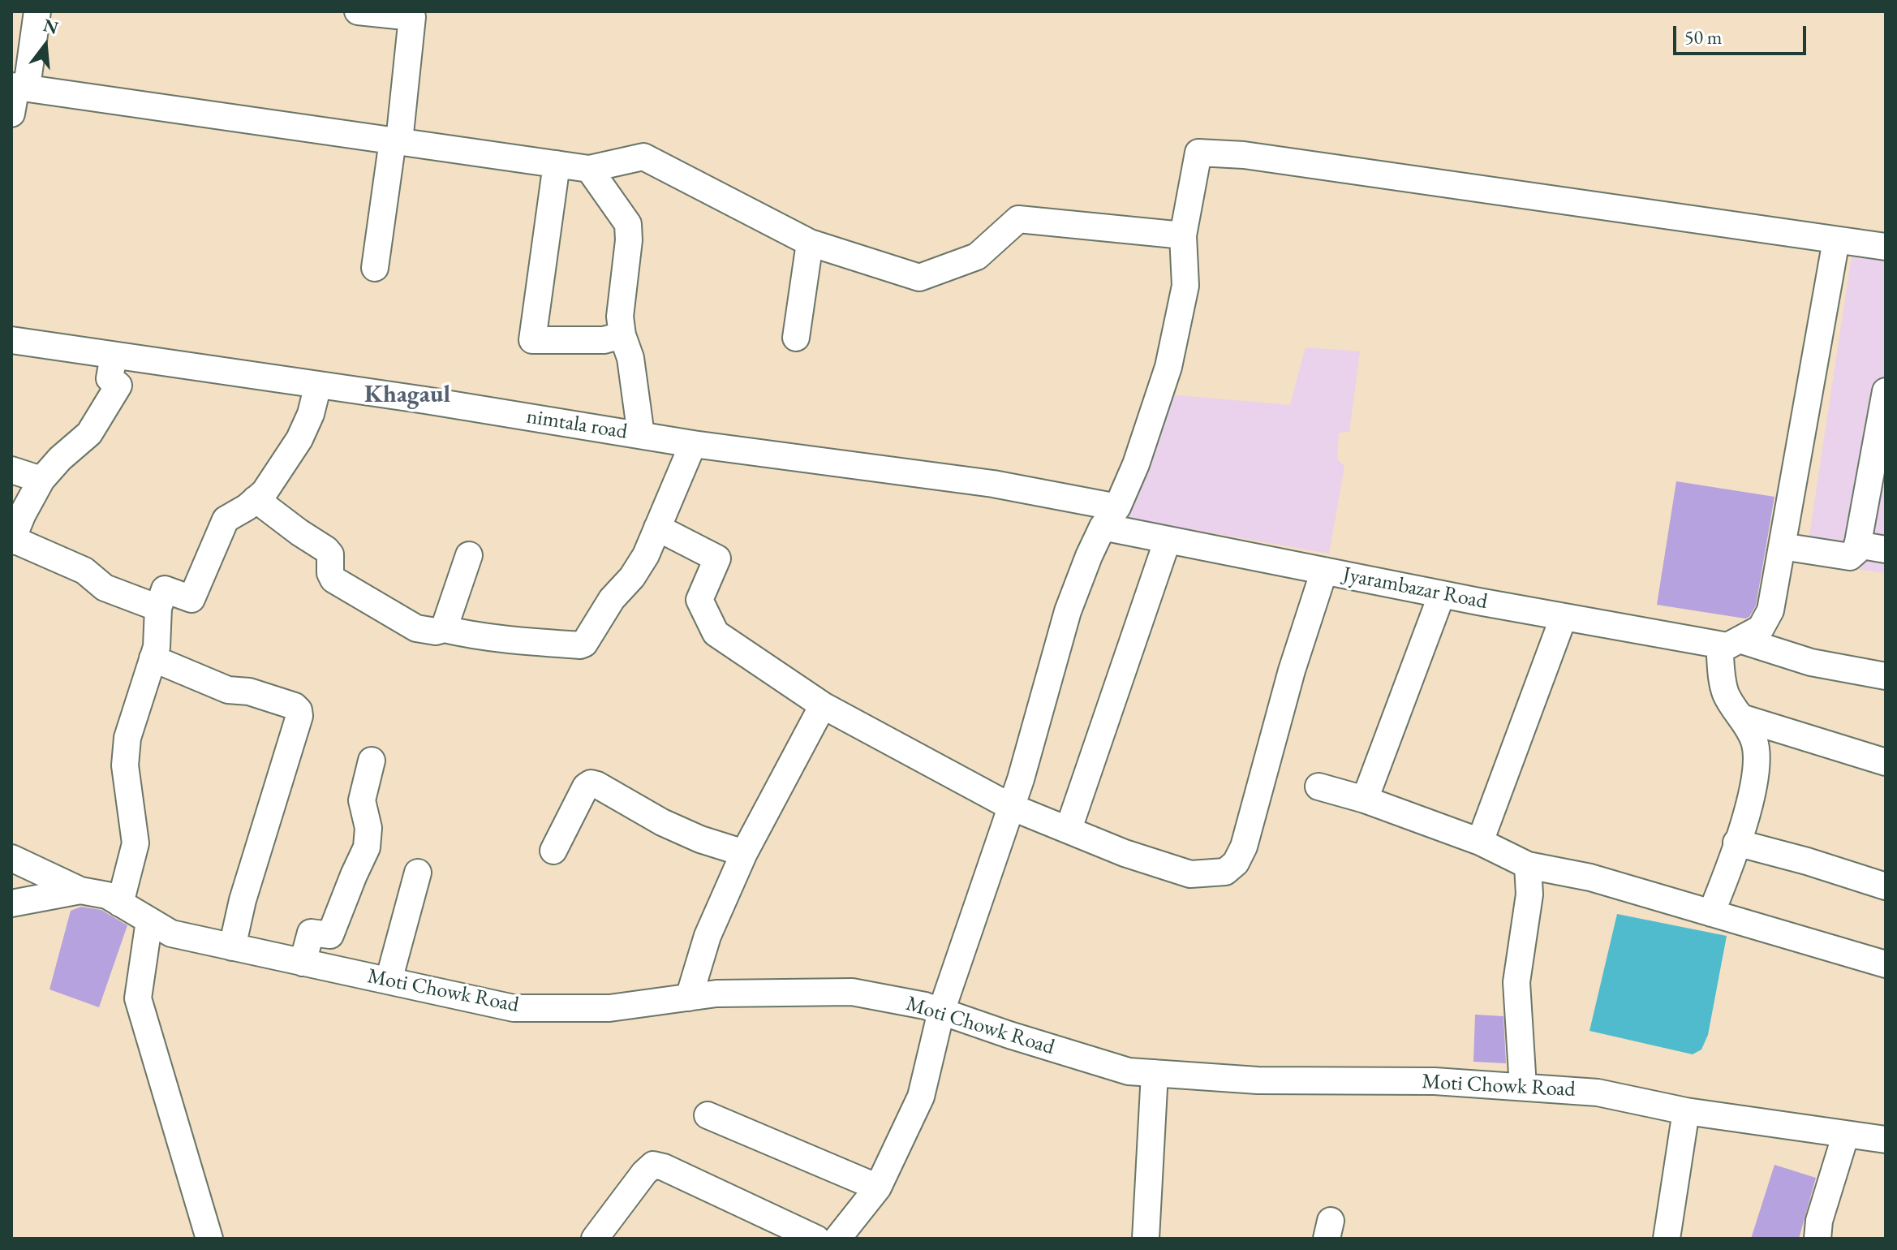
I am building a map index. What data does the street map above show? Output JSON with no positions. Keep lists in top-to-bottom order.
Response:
{
  "streets": {
    "street": ["nimtala road", "Jyarambazar Road", "Moti Chowk Road"]
  },
  "crossings": [
    ["nimtala road", "Jyarambazar Road"]
  ],
  "districts": ["Khagaul"],
  "scale_bar": "50 m",
  "north": "top"
}
